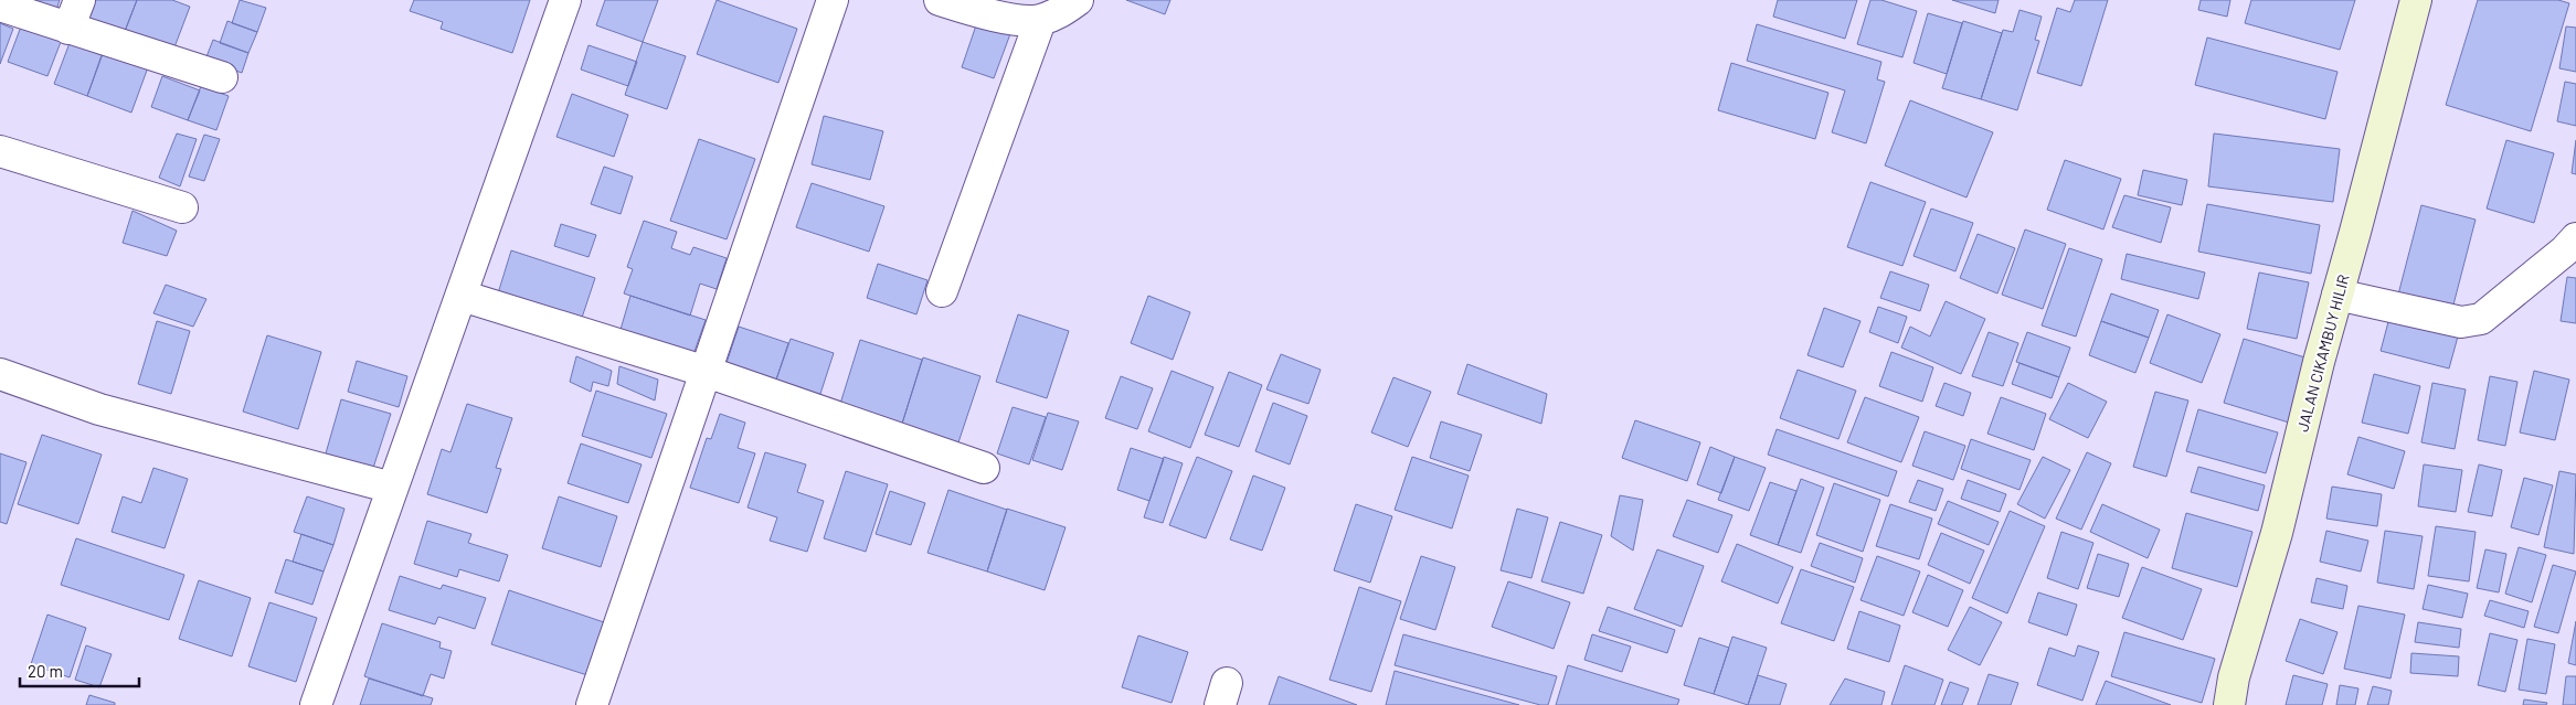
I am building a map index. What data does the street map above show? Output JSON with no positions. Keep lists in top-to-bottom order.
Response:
{
  "streets": {
    "street": ["JALAN CIKAMBUY HILIR"]
  },
  "scale_bar": "20 m"
}
